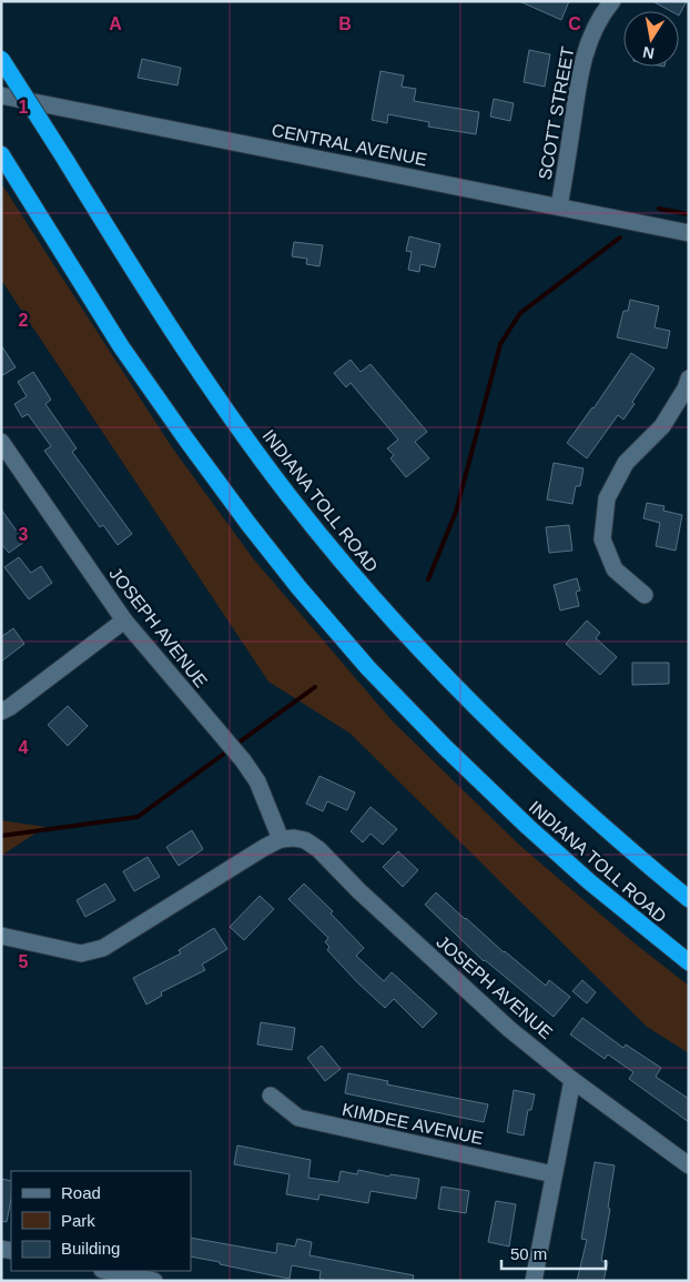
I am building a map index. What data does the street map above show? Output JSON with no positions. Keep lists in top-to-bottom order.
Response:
{
  "streets": {
    "highway": ["INDIANA TOLL ROAD"],
    "street": [
      "SCOTT STREET",
      "CENTRAL AVENUE",
      "JOSEPH AVENUE",
      "KIMDEE AVENUE"
    ]
  },
  "crossings": [
    ["SCOTT STREET", "CENTRAL AVENUE"]
  ],
  "legend": ["Road", "Park", "Building"],
  "scale_bar": "50 m",
  "north": "bottom",
  "grid": {
    "columns": ["A", "B", "C"],
    "rows": [
      "1",
      "2",
      "3",
      "4",
      "5"
    ]
  }
}
